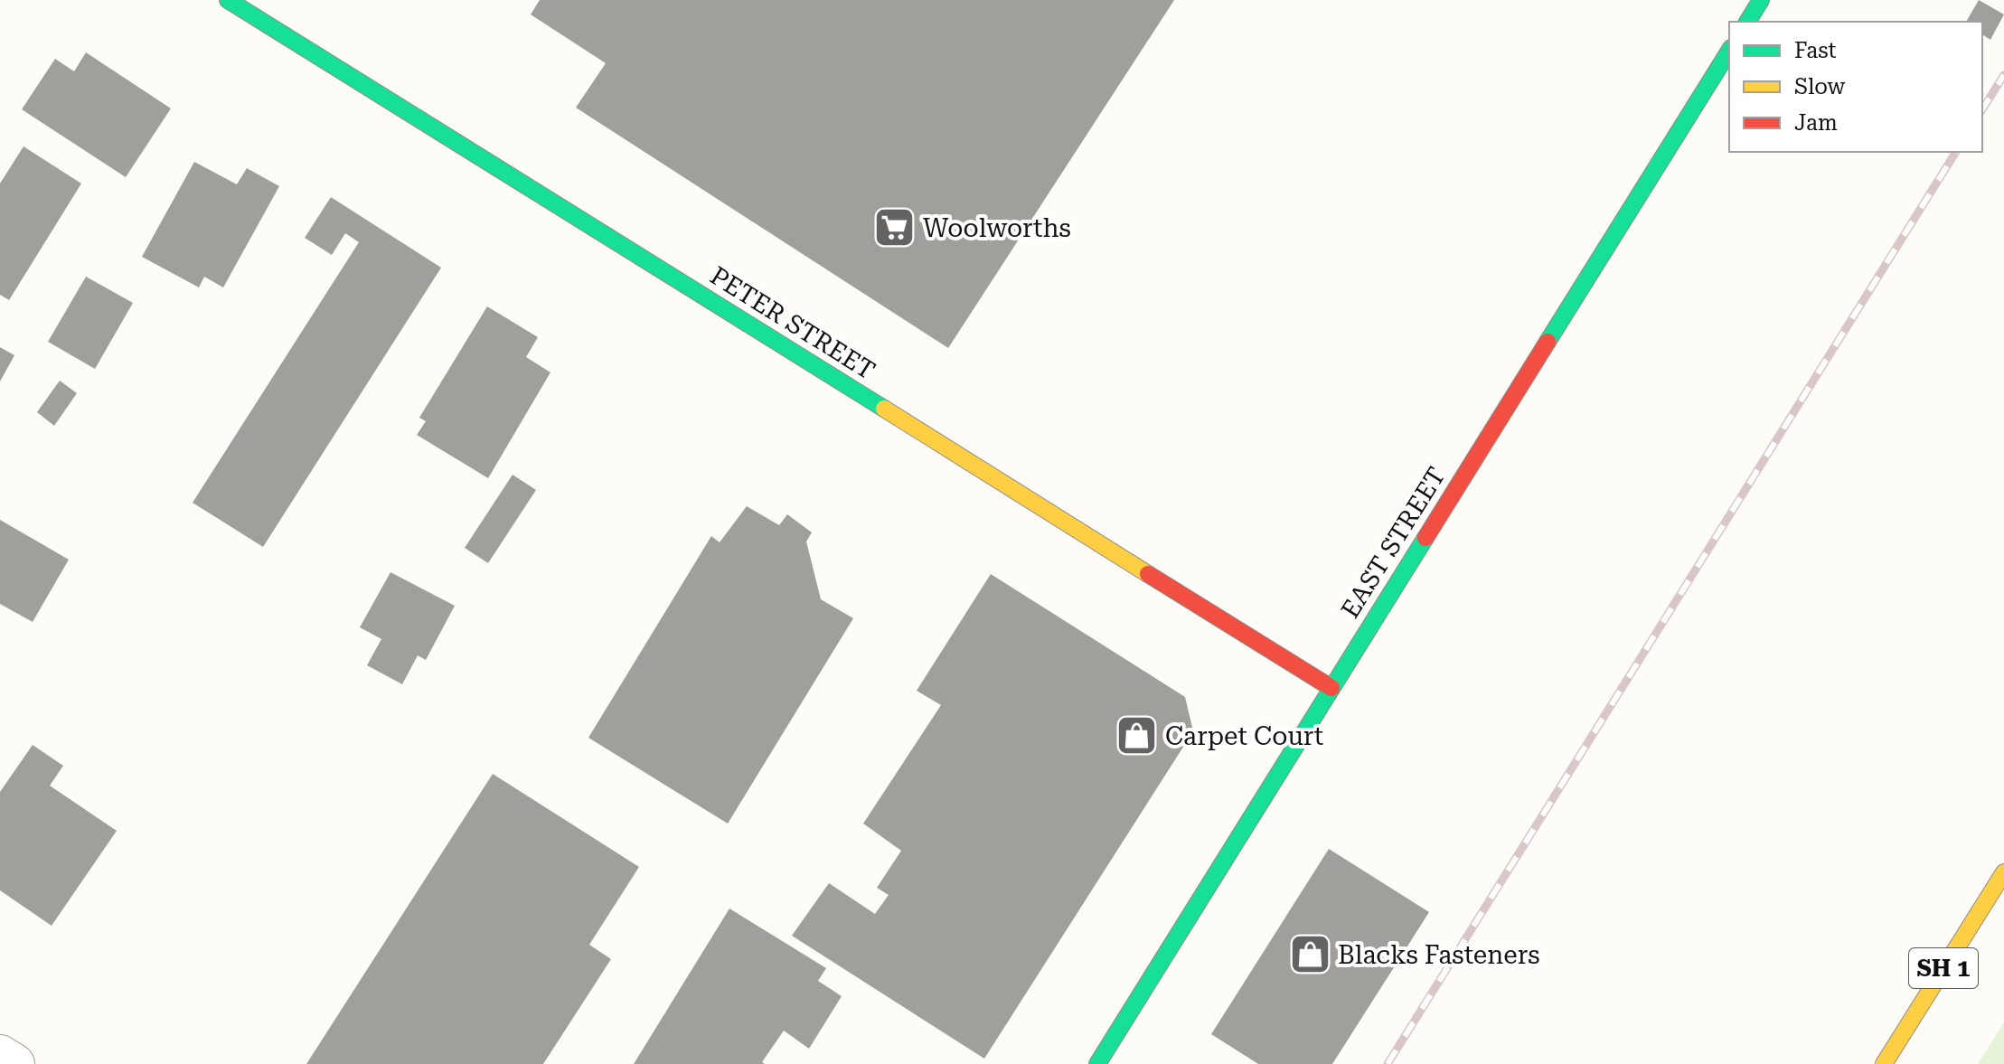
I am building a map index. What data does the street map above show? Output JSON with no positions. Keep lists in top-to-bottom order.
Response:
{
  "streets": {
    "main road": ["PETER STREET", "EAST STREET", "SH 1"]
  },
  "crossings": [
    ["PETER STREET", "EAST STREET"]
  ],
  "places": {
    "supermarket": ["Woolworths"],
    "shop": ["Carpet Court", "Blacks Fasteners"]
  },
  "legend": ["Fast", "Slow", "Jam"]
}
